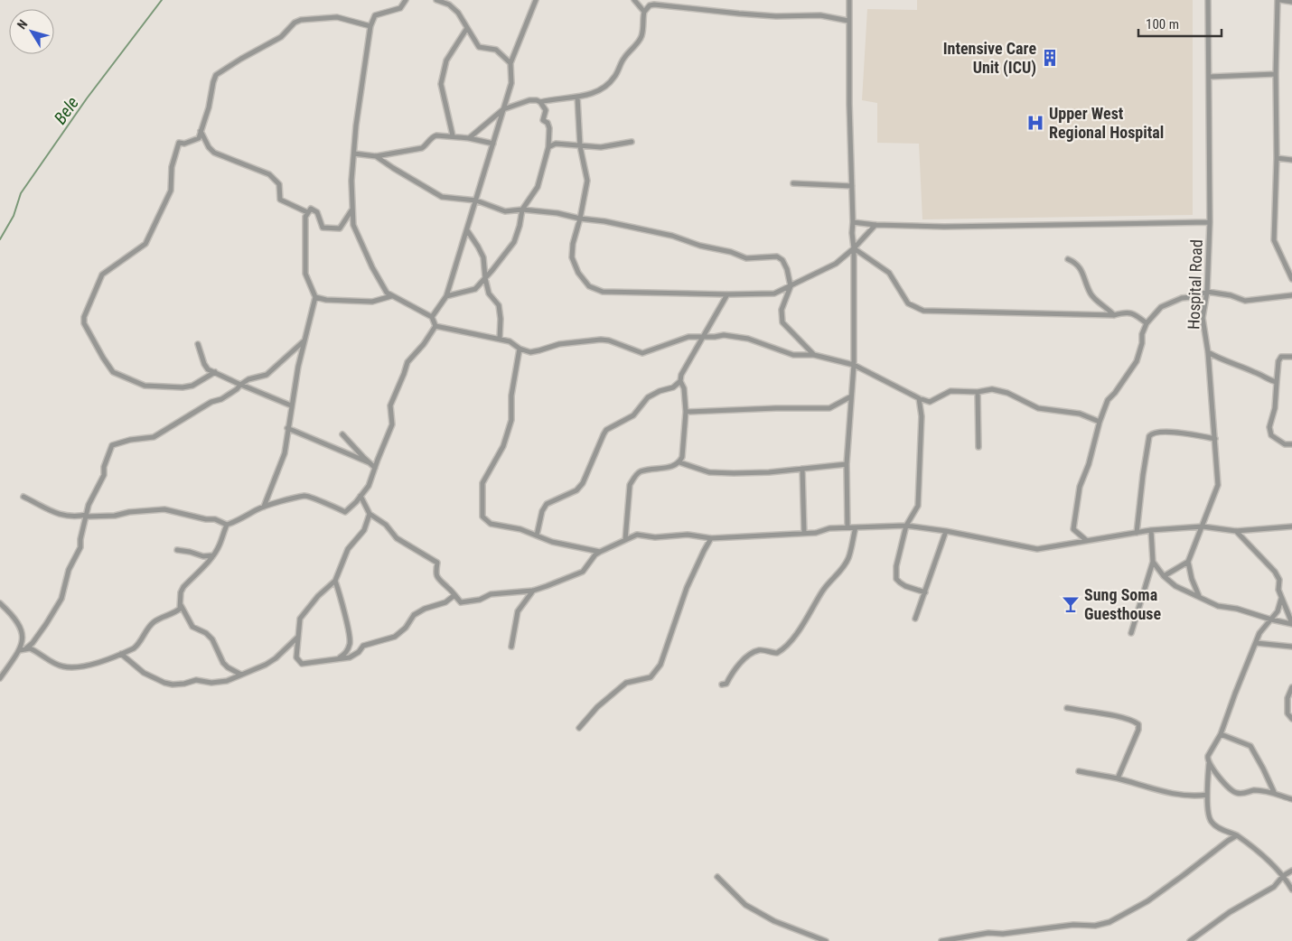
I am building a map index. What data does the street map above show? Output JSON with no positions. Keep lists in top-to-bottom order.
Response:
{
  "streets": {
    "street": ["Hospital Road"]
  },
  "water": ["Bele"],
  "places": {
    "building": ["Intensive Care Unit (ICU)"],
    "hospital": ["Upper West Regional Hospital"],
    "bar": ["Sung Soma Guesthouse"]
  },
  "scale_bar": "100 m",
  "north": "top left"
}
